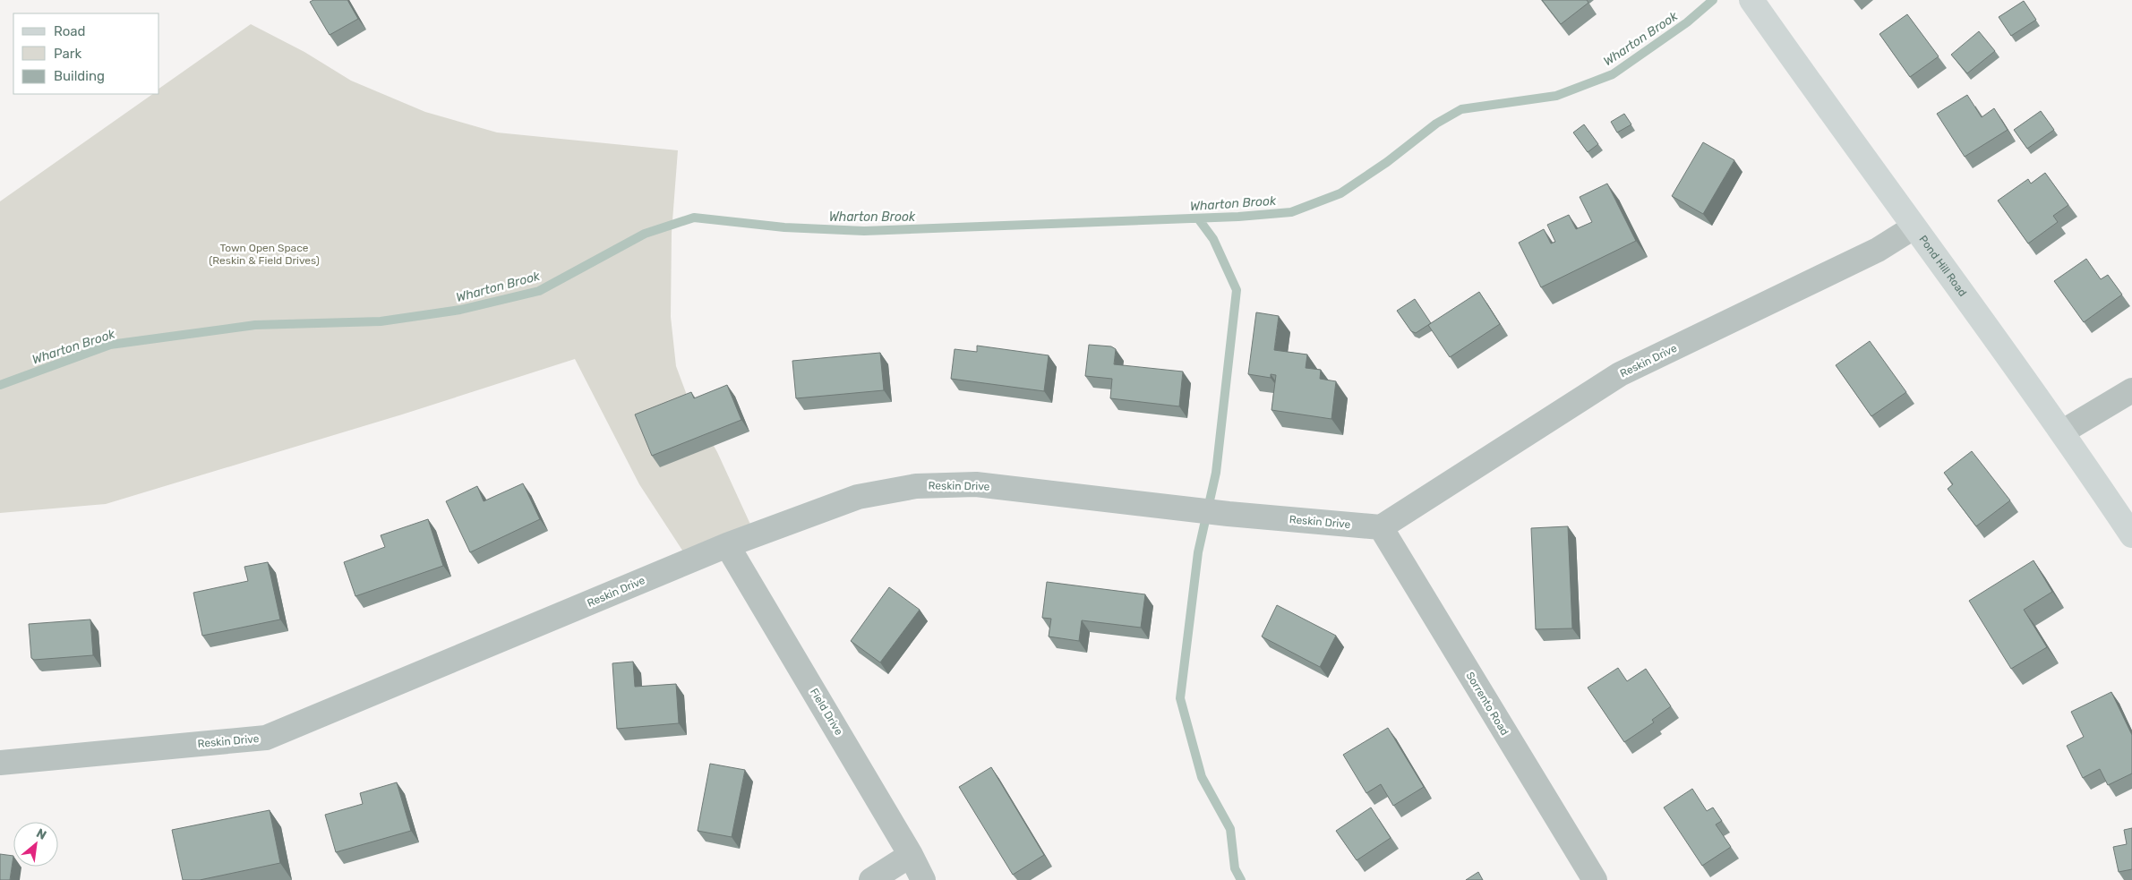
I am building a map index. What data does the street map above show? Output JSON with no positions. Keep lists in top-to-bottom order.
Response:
{
  "streets": {
    "main road": ["Pond Hill Road"],
    "street": ["Reskin Drive", "Sorrento Road", "Field Drive"]
  },
  "crossings": [
    ["Pond Hill Road", "Reskin Drive"],
    ["Reskin Drive", "Sorrento Road"],
    ["Reskin Drive", "Field Drive"]
  ],
  "water": ["Wharton Brook"],
  "parks": ["Town Open Space (Reskin & Field Drives)"],
  "legend": ["Road", "Park", "Building"],
  "north": "top right"
}
